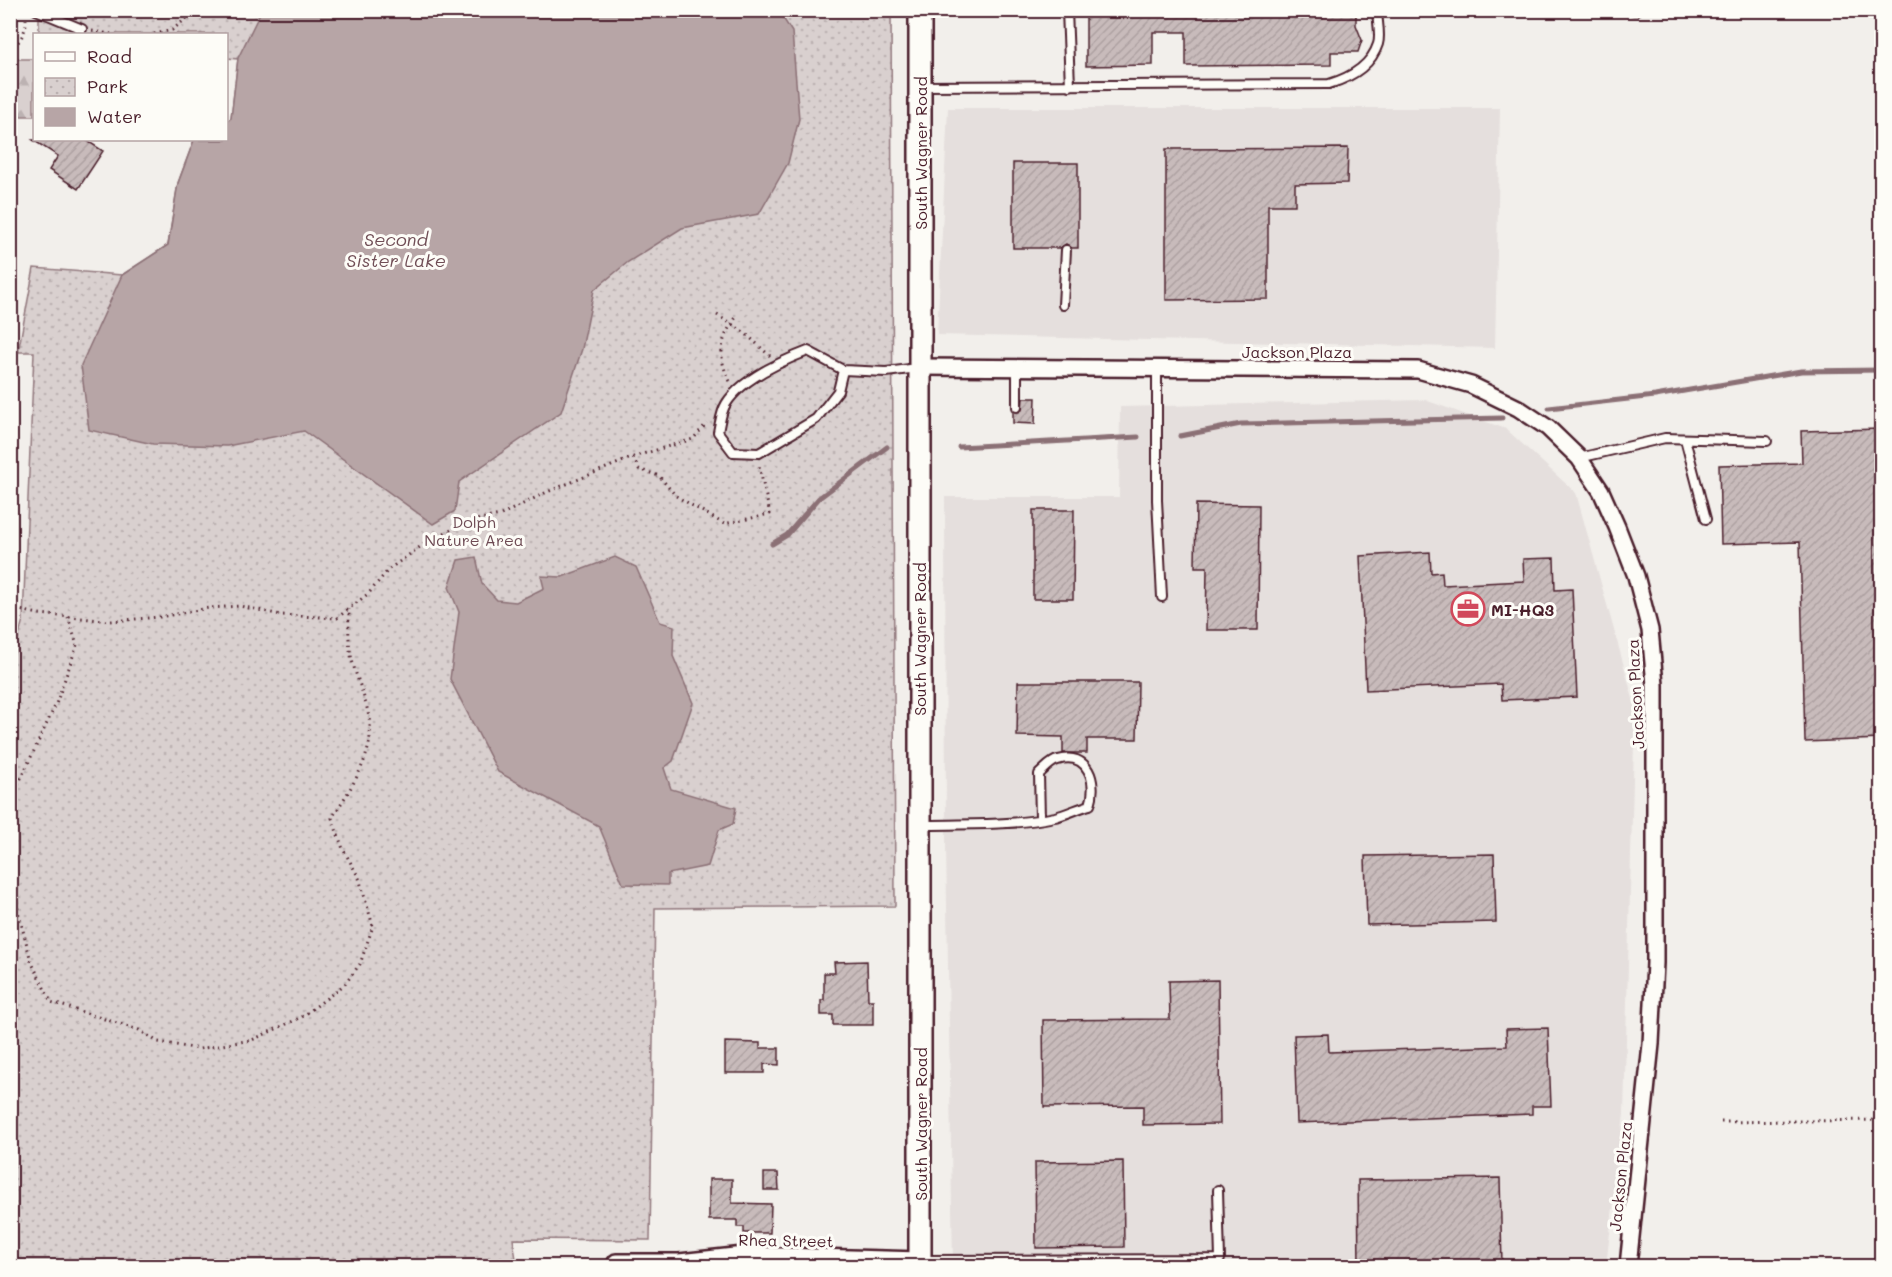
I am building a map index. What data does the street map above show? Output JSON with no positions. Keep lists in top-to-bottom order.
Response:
{
  "streets": {
    "main road": ["South Wagner Road"],
    "street": ["Jackson Plaza", "Rhea Street"]
  },
  "crossings": [
    ["South Wagner Road", "Jackson Plaza"],
    ["South Wagner Road", "Rhea Street"]
  ],
  "water": ["Second Sister Lake"],
  "parks": ["Dolph Nature Area"],
  "places": {
    "office": ["MI-HQ3"]
  },
  "legend": ["Road", "Park", "Water"]
}
